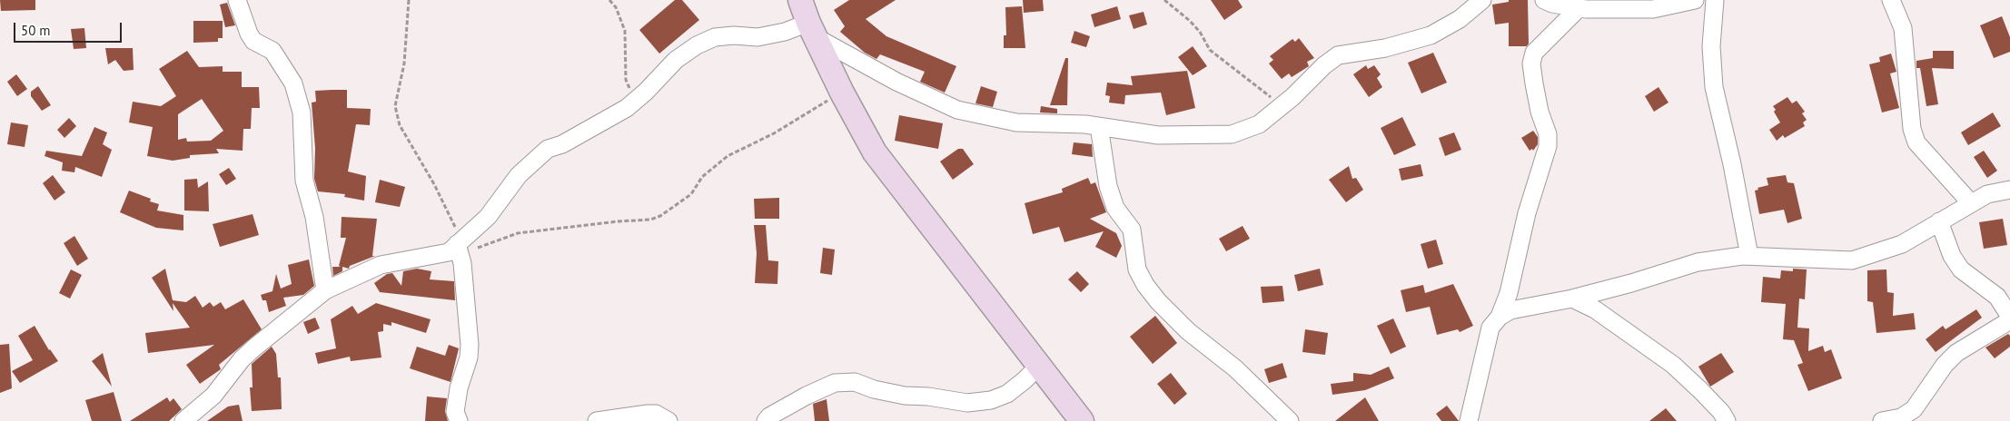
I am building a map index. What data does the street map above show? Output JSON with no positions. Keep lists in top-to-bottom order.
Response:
{
  "scale_bar": "50 m"
}
